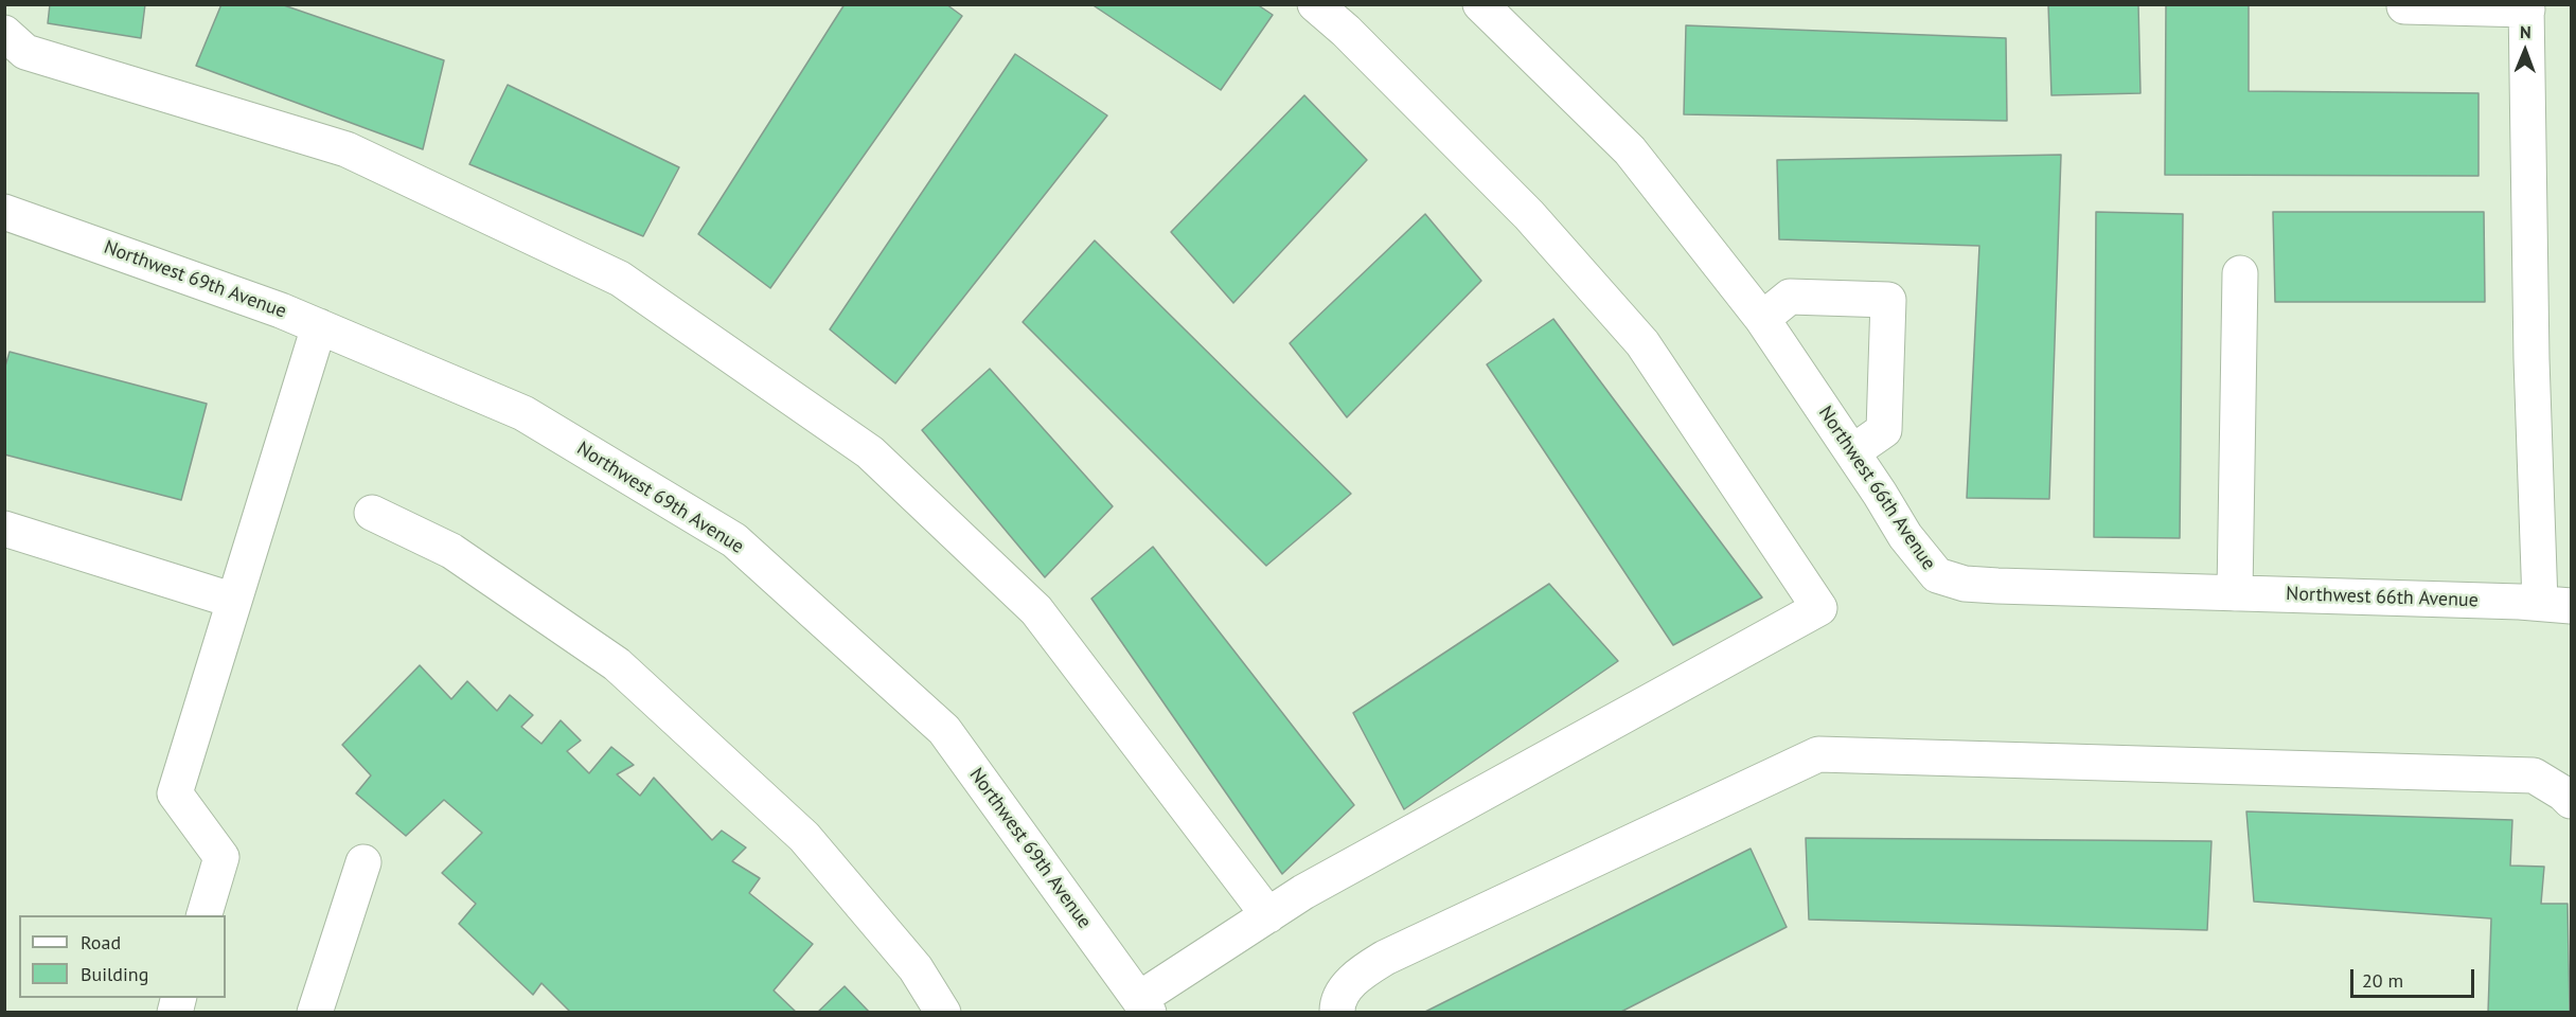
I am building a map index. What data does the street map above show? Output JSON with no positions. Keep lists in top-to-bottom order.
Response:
{
  "streets": {
    "street": ["Northwest 69th Avenue", "Northwest 66th Avenue"]
  },
  "legend": ["Road", "Building"],
  "scale_bar": "20 m",
  "north": "top"
}
